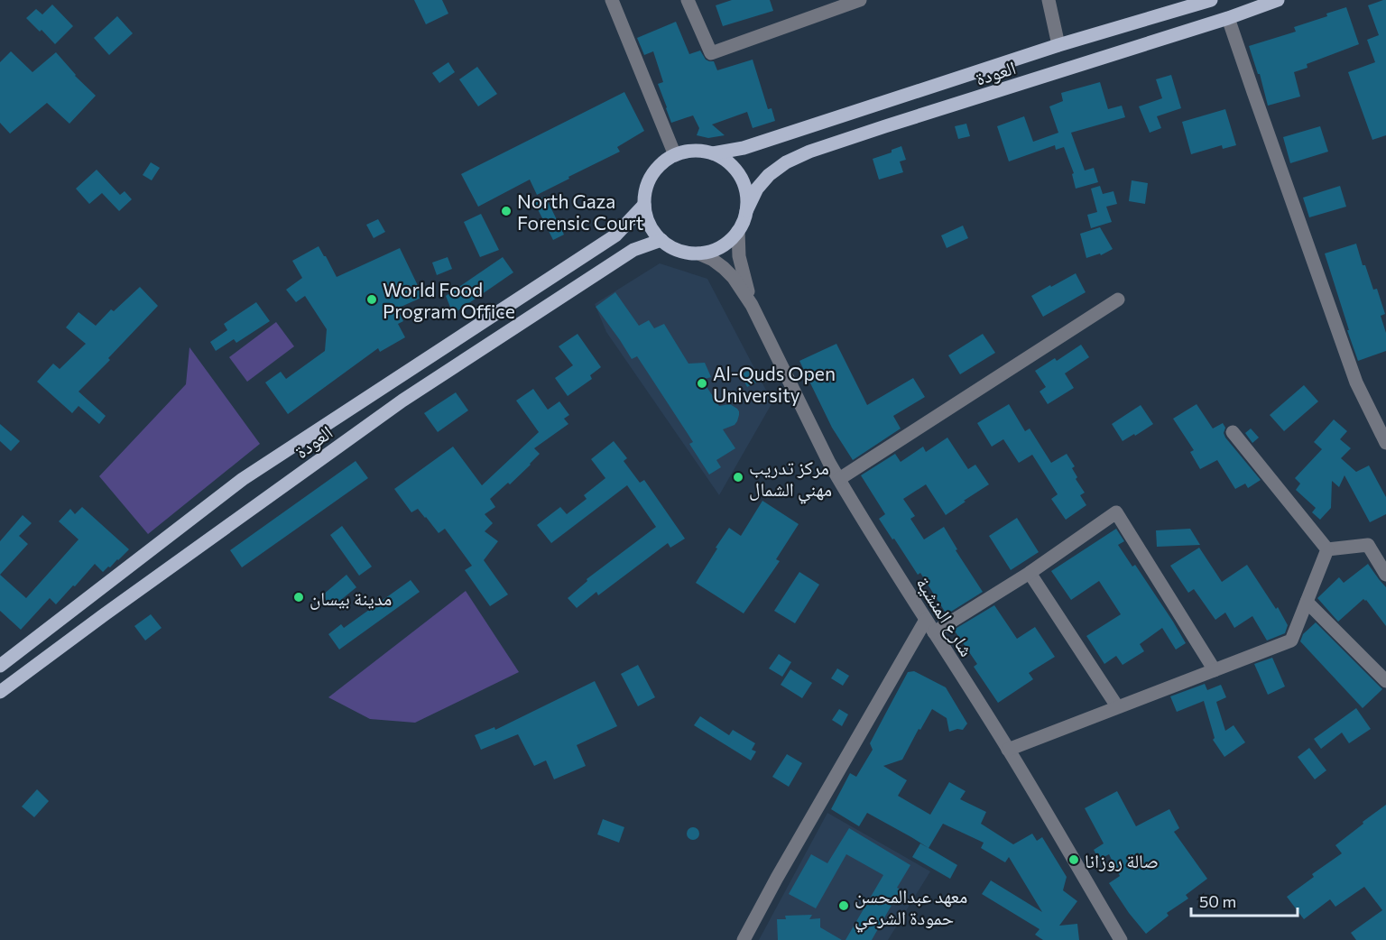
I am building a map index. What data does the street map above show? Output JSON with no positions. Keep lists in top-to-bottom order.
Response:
{
  "streets": {
    "main road": ["العودة"],
    "street": ["شارع المنشية"]
  },
  "crossings": [
    ["العودة", "شارع المنشية"]
  ],
  "places": [
    "North Gaza Forensic Court",
    "World Food Program Office",
    "Al-Quds Open University",
    "مركز تدريب مهني الشمال",
    "مدينة بيسان",
    "صالة روزانا",
    "معهد عبدالمحسن حمودة الشرعي"
  ],
  "scale_bar": "50 m"
}
